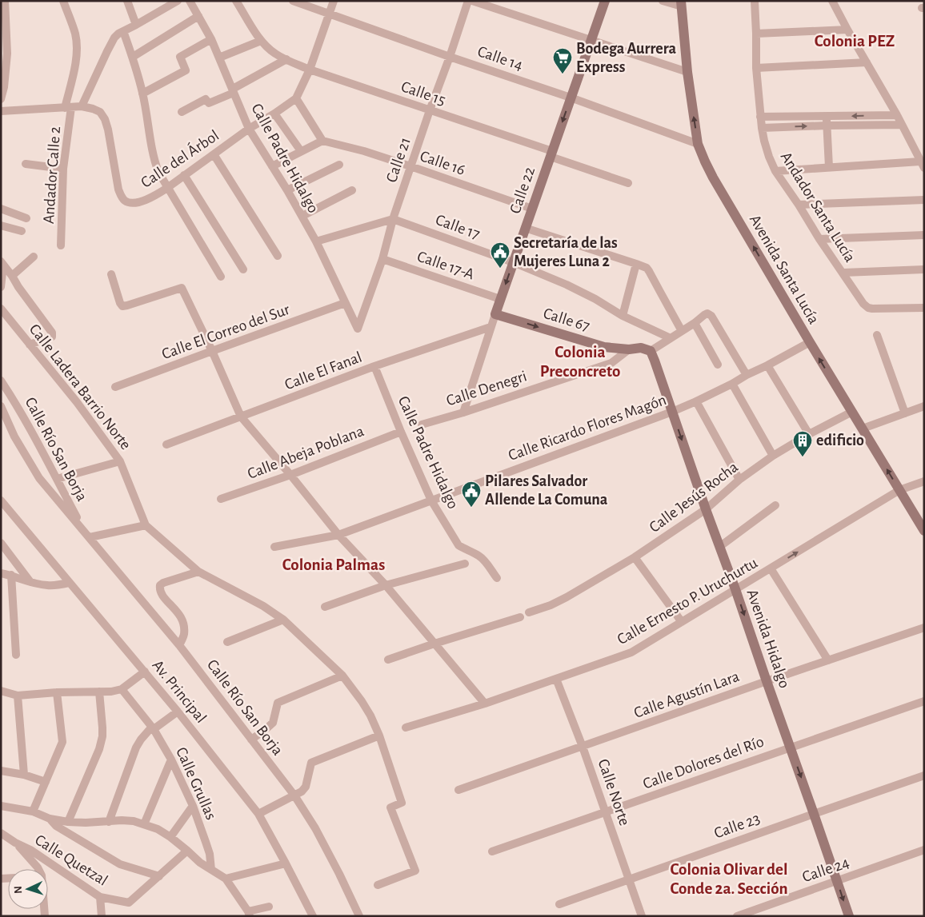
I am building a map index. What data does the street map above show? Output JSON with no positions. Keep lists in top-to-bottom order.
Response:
{
  "streets": {
    "street": [
      "Calle 14",
      "Calle 15",
      "Calle Padre Hidalgo",
      "Calle del Árbol",
      "Calle 21",
      "Calle 16",
      "Andador Calle 2",
      "Calle 22",
      "Andador Santa Lucía",
      "Calle 17",
      "Calle 17-A",
      "Avenida Santa Lucía",
      "Calle 67",
      "Calle El Correo del Sur",
      "Calle El Fanal",
      "Calle Ladera Barrio Norte",
      "Calle Denegri",
      "Calle Ricardo Flores Magón",
      "Calle Río San Borja",
      "Calle Abeja Poblana",
      "Calle Jesús Rocha",
      "Calle Ernesto P. Uruchurtu",
      "Avenida Hidalgo",
      "Av. Principal",
      "Calle Agustín Lara",
      "Calle Dolores del Río",
      "Calle Grullas",
      "Calle Norte",
      "Calle 23",
      "Calle Quetzal",
      "Calle 24"
    ]
  },
  "crossings": [
    ["Calle 14", "Calle 21"],
    ["Calle 14", "Calle 22"],
    ["Calle 14", "Avenida Santa Lucía"],
    ["Calle 15", "Calle 21"],
    ["Calle 15", "Calle 22"],
    ["Calle Padre Hidalgo", "Calle del Árbol"],
    ["Calle Padre Hidalgo", "Calle 21"],
    ["Calle Padre Hidalgo", "Calle El Correo del Sur"],
    ["Calle Padre Hidalgo", "Calle El Fanal"],
    ["Calle Padre Hidalgo", "Calle Ricardo Flores Magón"],
    ["Calle Padre Hidalgo", "Calle Abeja Poblana"],
    ["Calle del Árbol", "Andador Calle 2"],
    ["Calle 21", "Calle 16"],
    ["Calle 21", "Calle 17"],
    ["Calle 21", "Calle 17-A"],
    ["Calle 16", "Calle 22"],
    ["Calle 22", "Calle 17"],
    ["Calle 22", "Calle 17-A"],
    ["Calle 22", "Calle 67"],
    ["Calle 22", "Calle El Fanal"],
    ["Calle 22", "Calle Denegri"],
    ["Avenida Santa Lucía", "Calle Ricardo Flores Magón"],
    ["Avenida Santa Lucía", "Calle Jesús Rocha"],
    ["Avenida Santa Lucía", "Calle Ernesto P. Uruchurtu"],
    ["Calle 67", "Calle Denegri"],
    ["Calle Ricardo Flores Magón", "Avenida Hidalgo"],
    ["Calle Jesús Rocha", "Avenida Hidalgo"],
    ["Calle Ernesto P. Uruchurtu", "Avenida Hidalgo"],
    ["Calle Ernesto P. Uruchurtu", "Calle Norte"],
    ["Avenida Hidalgo", "Calle Agustín Lara"],
    ["Avenida Hidalgo", "Calle Dolores del Río"],
    ["Avenida Hidalgo", "Calle 23"],
    ["Avenida Hidalgo", "Calle 24"],
    ["Calle Agustín Lara", "Calle Norte"],
    ["Calle Dolores del Río", "Calle Norte"],
    ["Calle Norte", "Calle 23"]
  ],
  "districts": [
    "Colonia PEZ",
    "Colonia Preconcreto",
    "Colonia Palmas",
    "Colonia Olivar del Conde 2a. Sección"
  ],
  "places": {
    "supermarket": ["Bodega Aurrera Express"],
    "public building": ["Secretaría de las Mujeres Luna 2", "Pilares Salvador Allende La Comuna"],
    "building": ["edificio"]
  },
  "north": "left"
}
